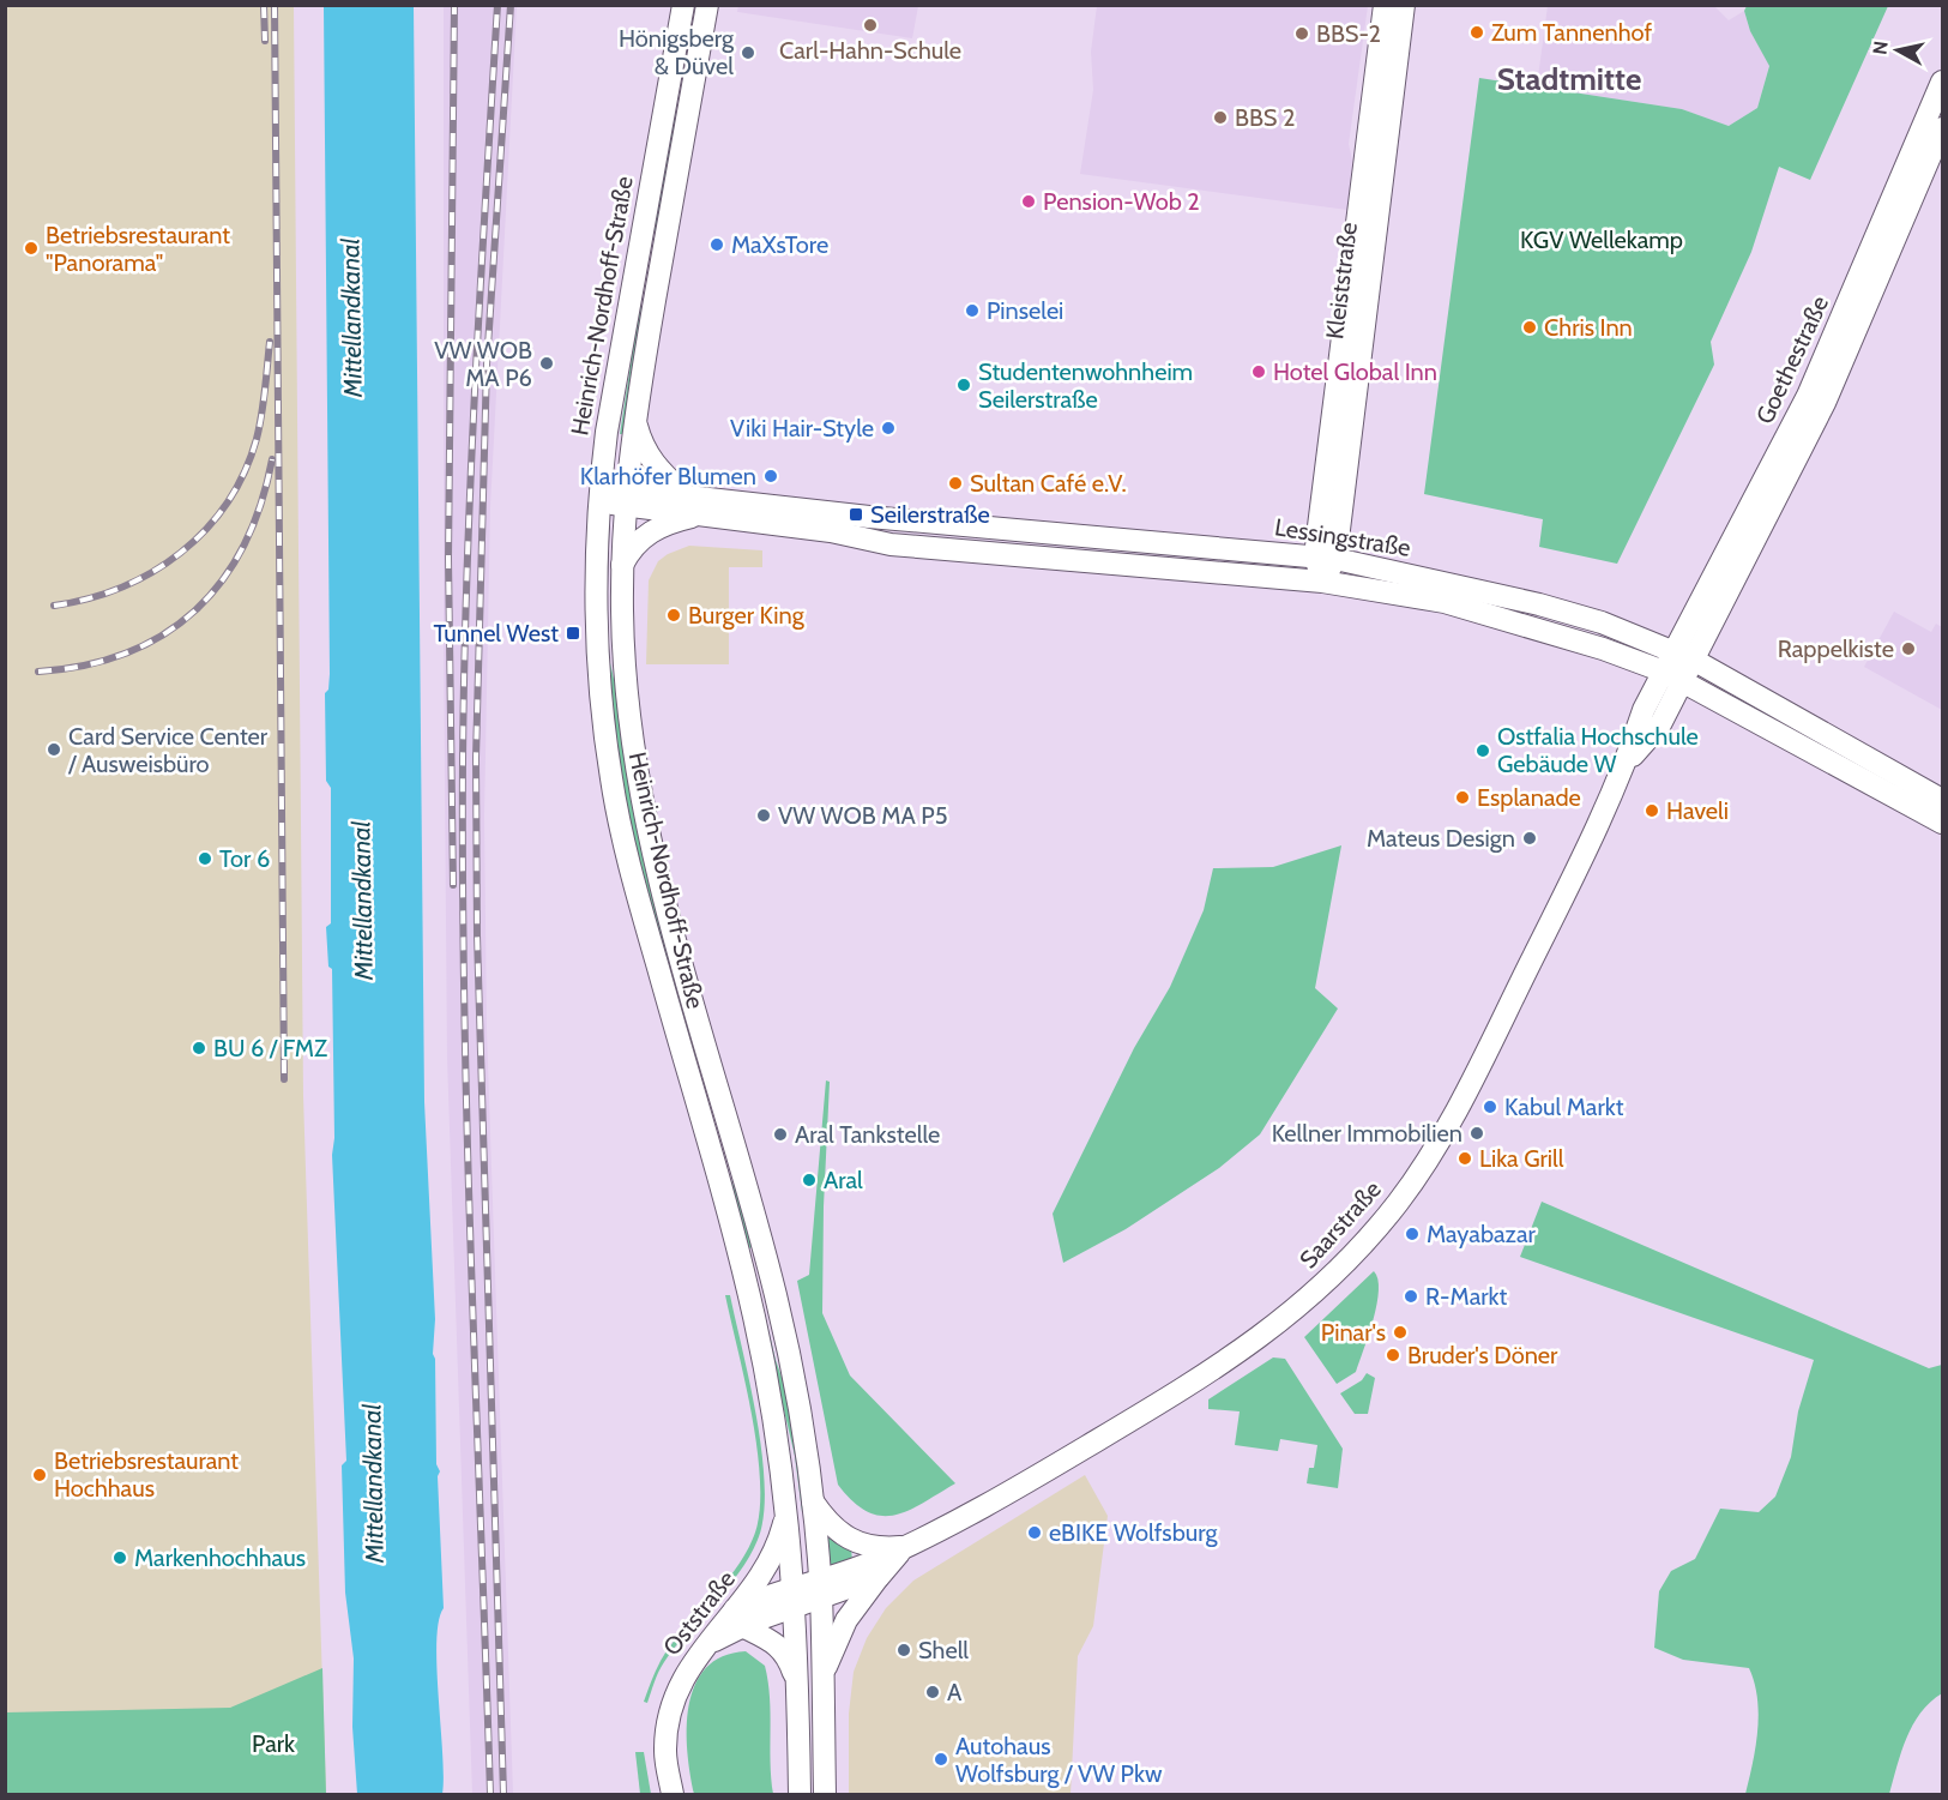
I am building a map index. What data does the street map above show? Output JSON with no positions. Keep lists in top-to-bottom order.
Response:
{
  "streets": {
    "street": [
      "Kleiststraße",
      "Heinrich-Nordhoff-Straße",
      "Goethestraße",
      "Lessingstraße",
      "Saarstraße",
      "Oststraße"
    ]
  },
  "crossings": [
    ["Kleiststraße", "Lessingstraße"],
    ["Heinrich-Nordhoff-Straße", "Lessingstraße"],
    ["Heinrich-Nordhoff-Straße", "Saarstraße"],
    ["Heinrich-Nordhoff-Straße", "Oststraße"],
    ["Goethestraße", "Lessingstraße"],
    ["Goethestraße", "Saarstraße"],
    ["Lessingstraße", "Saarstraße"]
  ],
  "districts": ["Stadtmitte"],
  "water": ["Mittellandkanal"],
  "parks": ["KGV Wellekamp", "Park"],
  "places": {
    "other": [
      "Carl-Hahn-Schule",
      "Zum Tannenhof",
      "BBS-2",
      "Hönigsberg & Düvel",
      "BBS 2",
      "Pension-Wob 2",
      "MaXsTore",
      "Betriebsrestaurant \"Panorama\"",
      "Pinselei",
      "Chris Inn",
      "VW WOB MA P6",
      "Hotel Global Inn",
      "Studentenwohnheim Seilerstraße",
      "Viki Hair-Style",
      "Klarhöfer Blumen",
      "Sultan Café e.V.",
      "Burger King",
      "Rappelkiste",
      "Card Service Center / Ausweisbüro",
      "Ostfalia Hochschule Gebäude W",
      "Esplanade",
      "Haveli",
      "VW WOB MA P5",
      "Mateus Design",
      "Tor 6",
      "BU 6 / FMZ",
      "Kabul Markt",
      "Kellner Immobilien",
      "Aral Tankstelle",
      "Lika Grill",
      "Aral",
      "Mayabazar",
      "R-Markt",
      "Pinar's",
      "Bruder's Döner",
      "Betriebsrestaurant Hochhaus",
      "eBIKE Wolfsburg",
      "Markenhochhaus",
      "Shell",
      "A",
      "Autohaus Wolfsburg / VW Pkw"
    ],
    "transit": ["Seilerstraße", "Tunnel West"]
  },
  "north": "left"
}
